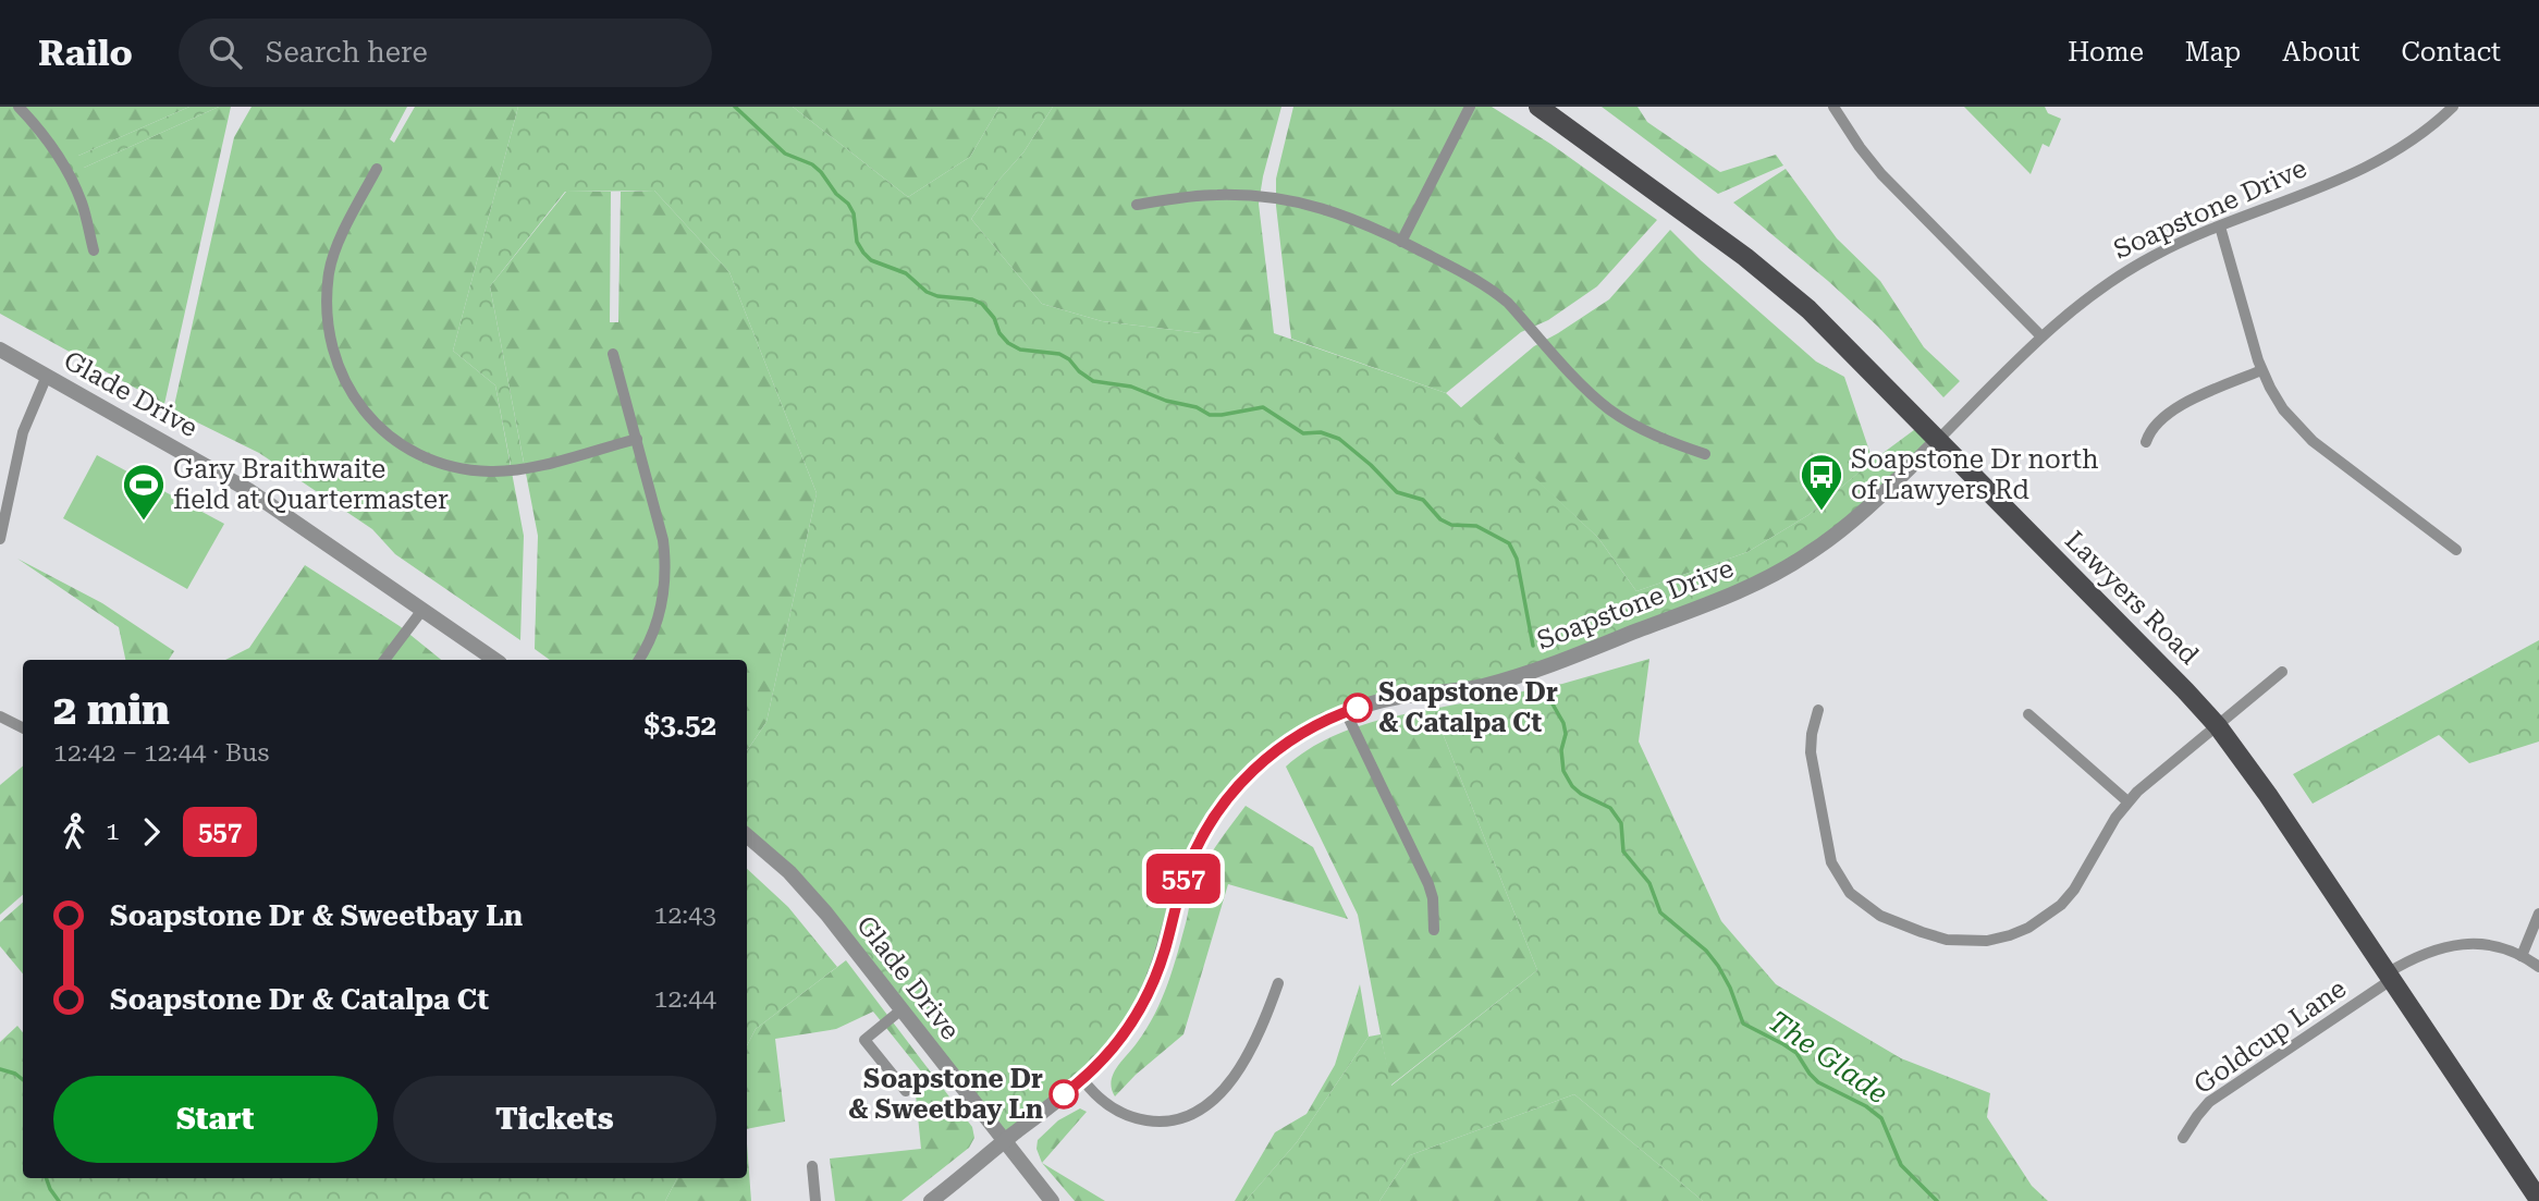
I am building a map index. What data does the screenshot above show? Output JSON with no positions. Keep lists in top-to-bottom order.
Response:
{
  "streets": {
    "main road": ["Lawyers Road"],
    "street": ["Soapstone Drive", "Glade Drive", "Goldcup Lane"]
  },
  "crossings": [
    ["Soapstone Drive", "Glade Drive"],
    ["Soapstone Drive", "Lawyers Road"],
    ["Lawyers Road", "Goldcup Lane"]
  ],
  "water": ["The Glade"],
  "places": {
    "bus stop": ["Soapstone Dr north of Lawyers Rd"],
    "sports": ["Gary Braithwaite field at Quartermaster"],
    "other": ["Soapstone Dr & Catalpa Ct", "Soapstone Dr & Sweetbay Ln"]
  },
  "lines": ["bus line 557"],
  "page": {
    "header": "Railo",
    "search": "Search here",
    "nav": [
      "Home",
      "Map",
      "About",
      "Contact"
    ],
    "on_map": "557",
    "heading": ["2 min", "12:42 – 12:44 · Bus", "$3.52"],
    "legs": ["1", "557"],
    "list": [
      {
        "name": "Soapstone Dr & Sweetbay Ln",
        "value": "12:43"
      },
      {
        "name": "Soapstone Dr & Catalpa Ct",
        "value": "12:44"
      }
    ],
    "buttons": ["Start", "Tickets"]
  }
}
